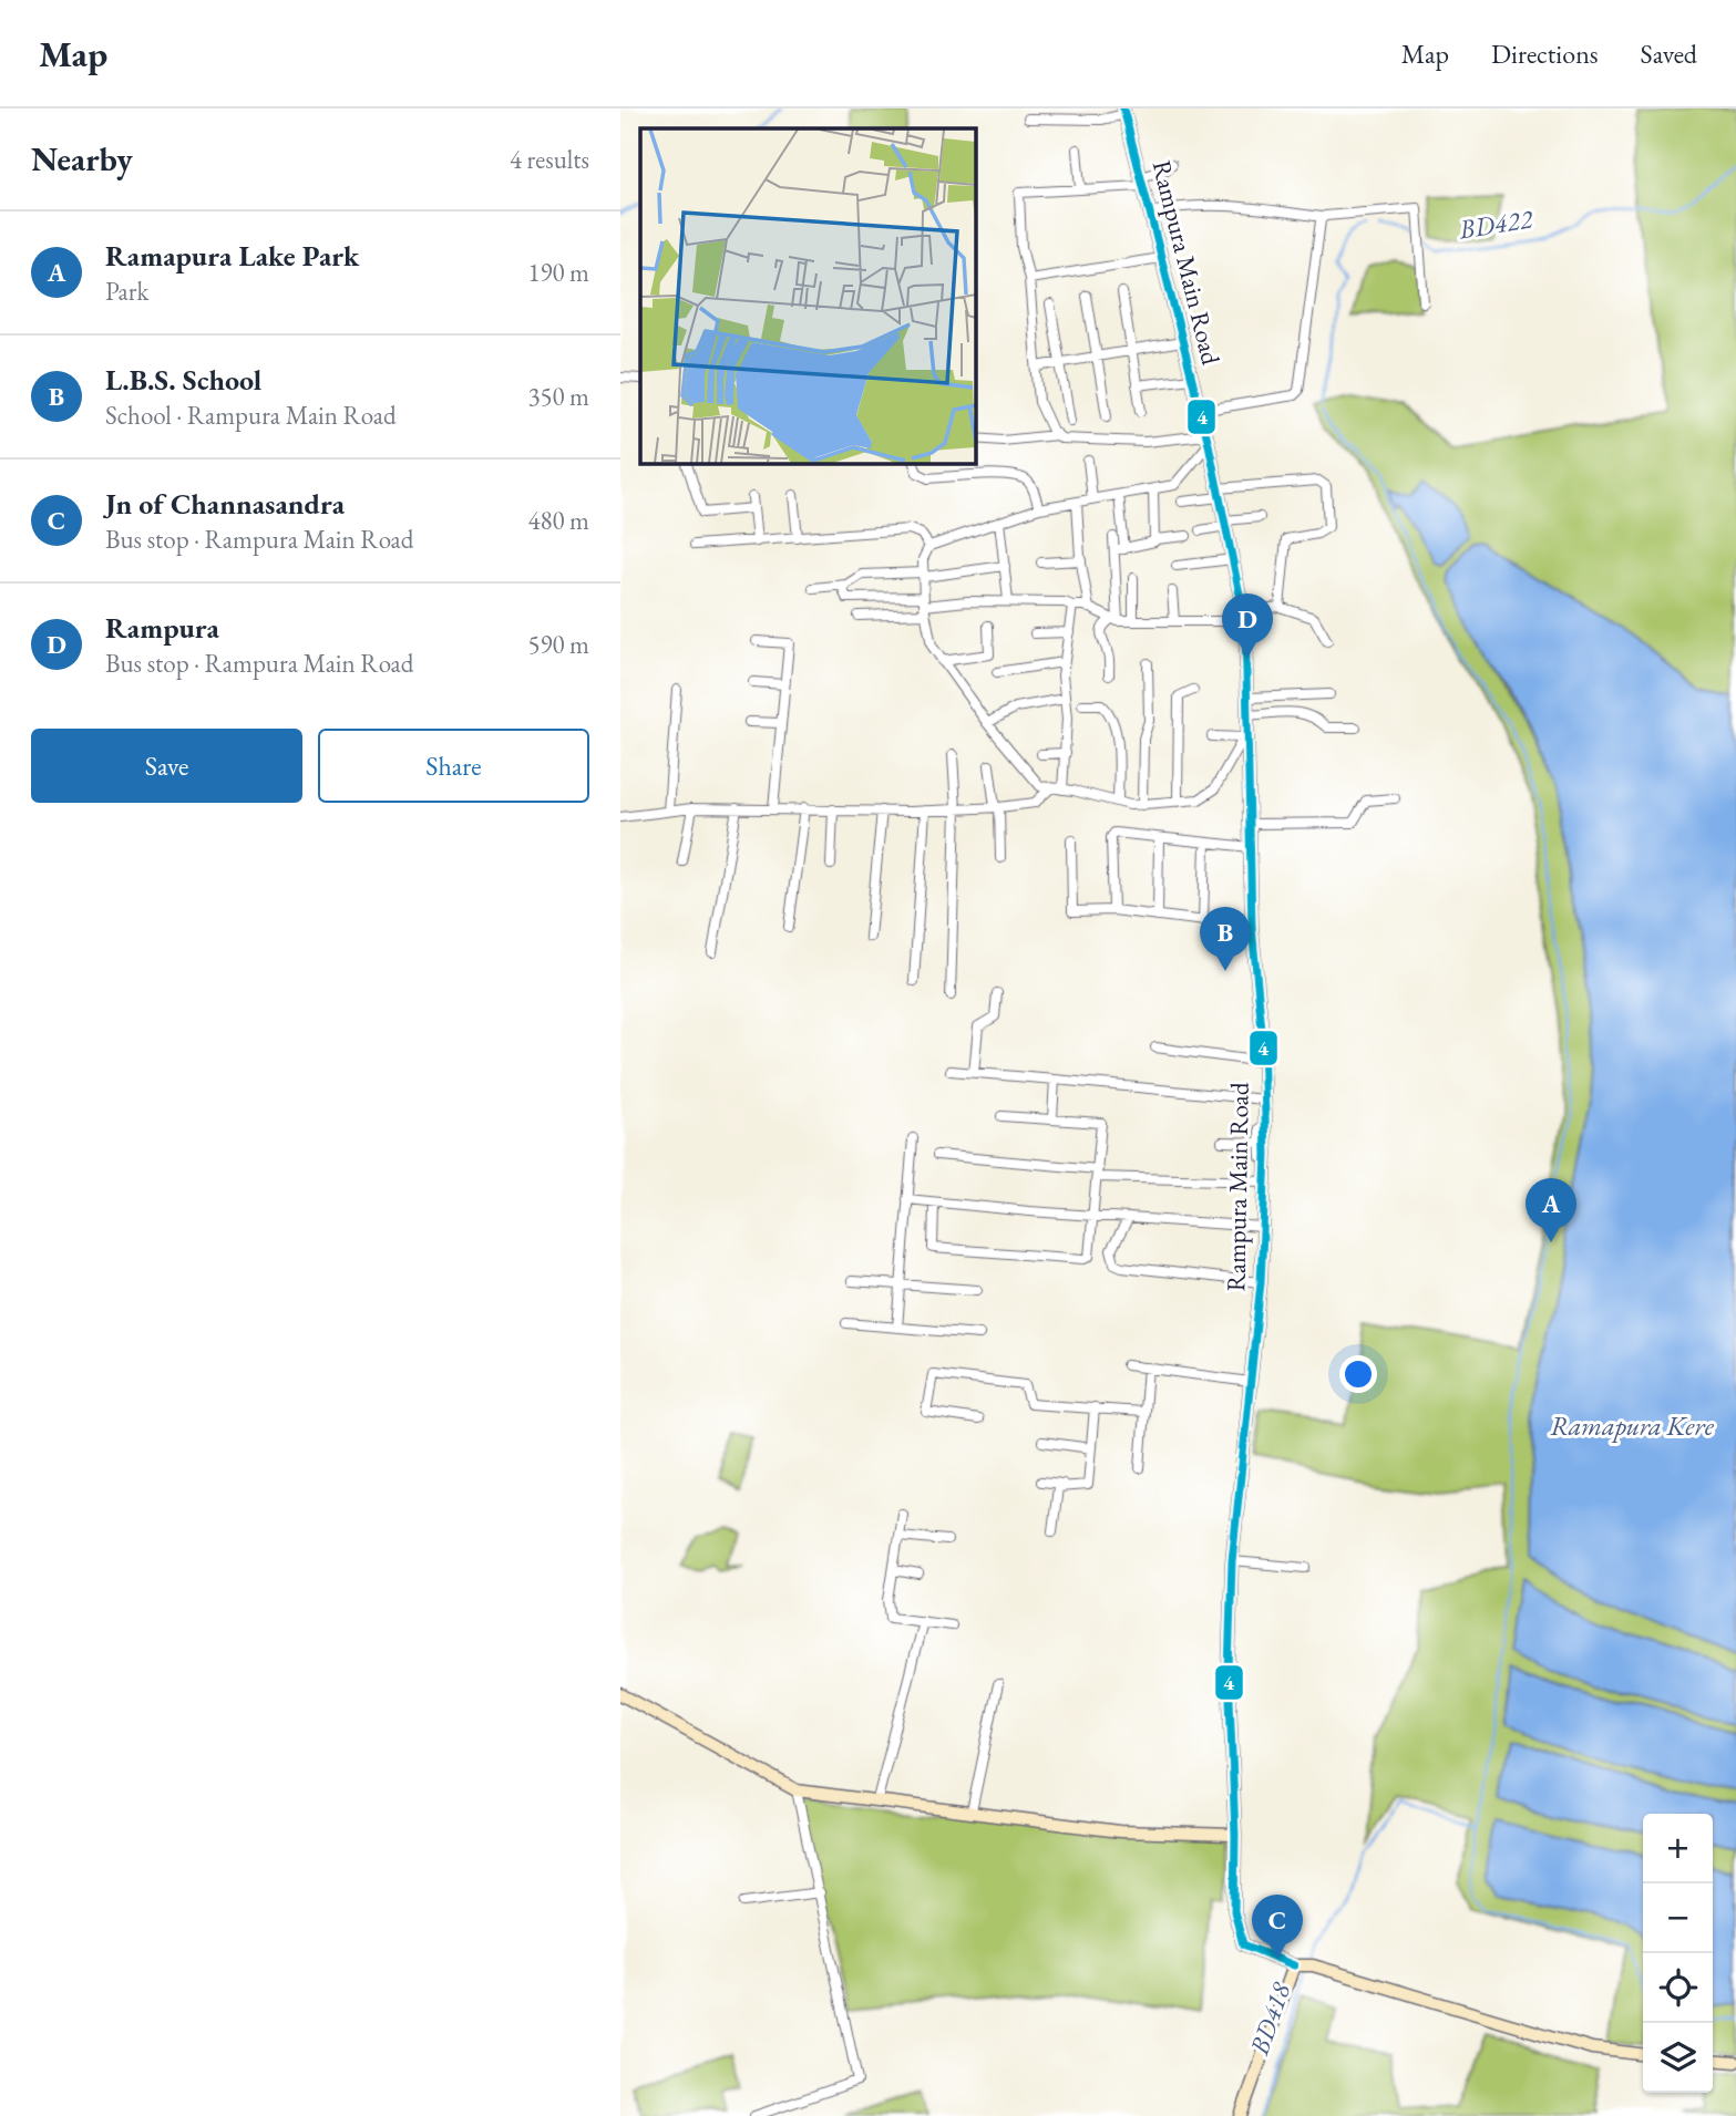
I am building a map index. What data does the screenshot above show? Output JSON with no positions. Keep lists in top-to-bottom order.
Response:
{
  "streets": {
    "main road": ["Rampura Main Road"]
  },
  "water": ["BD422", "Ramapura Kere", "BD418"],
  "lines": ["transit line 4"],
  "page": {
    "header": "Map",
    "nav": ["Map", "Directions", "Saved"],
    "heading": ["Nearby", "4 results"],
    "list": [
      {
        "mark": "A",
        "name": "Ramapura Lake Park",
        "note": "Park",
        "value": "190 m"
      },
      {
        "mark": "B",
        "name": "L.B.S. School",
        "note": "School · Rampura Main Road",
        "value": "350 m"
      },
      {
        "mark": "C",
        "name": "Jn of Channasandra",
        "note": "Bus stop · Rampura Main Road",
        "value": "480 m"
      },
      {
        "mark": "D",
        "name": "Rampura",
        "note": "Bus stop · Rampura Main Road",
        "value": "590 m"
      }
    ],
    "pins": [
      "D",
      "B",
      "A",
      "C"
    ],
    "buttons": ["Save", "Share"],
    "map_buttons": ["+", "−"]
  }
}
